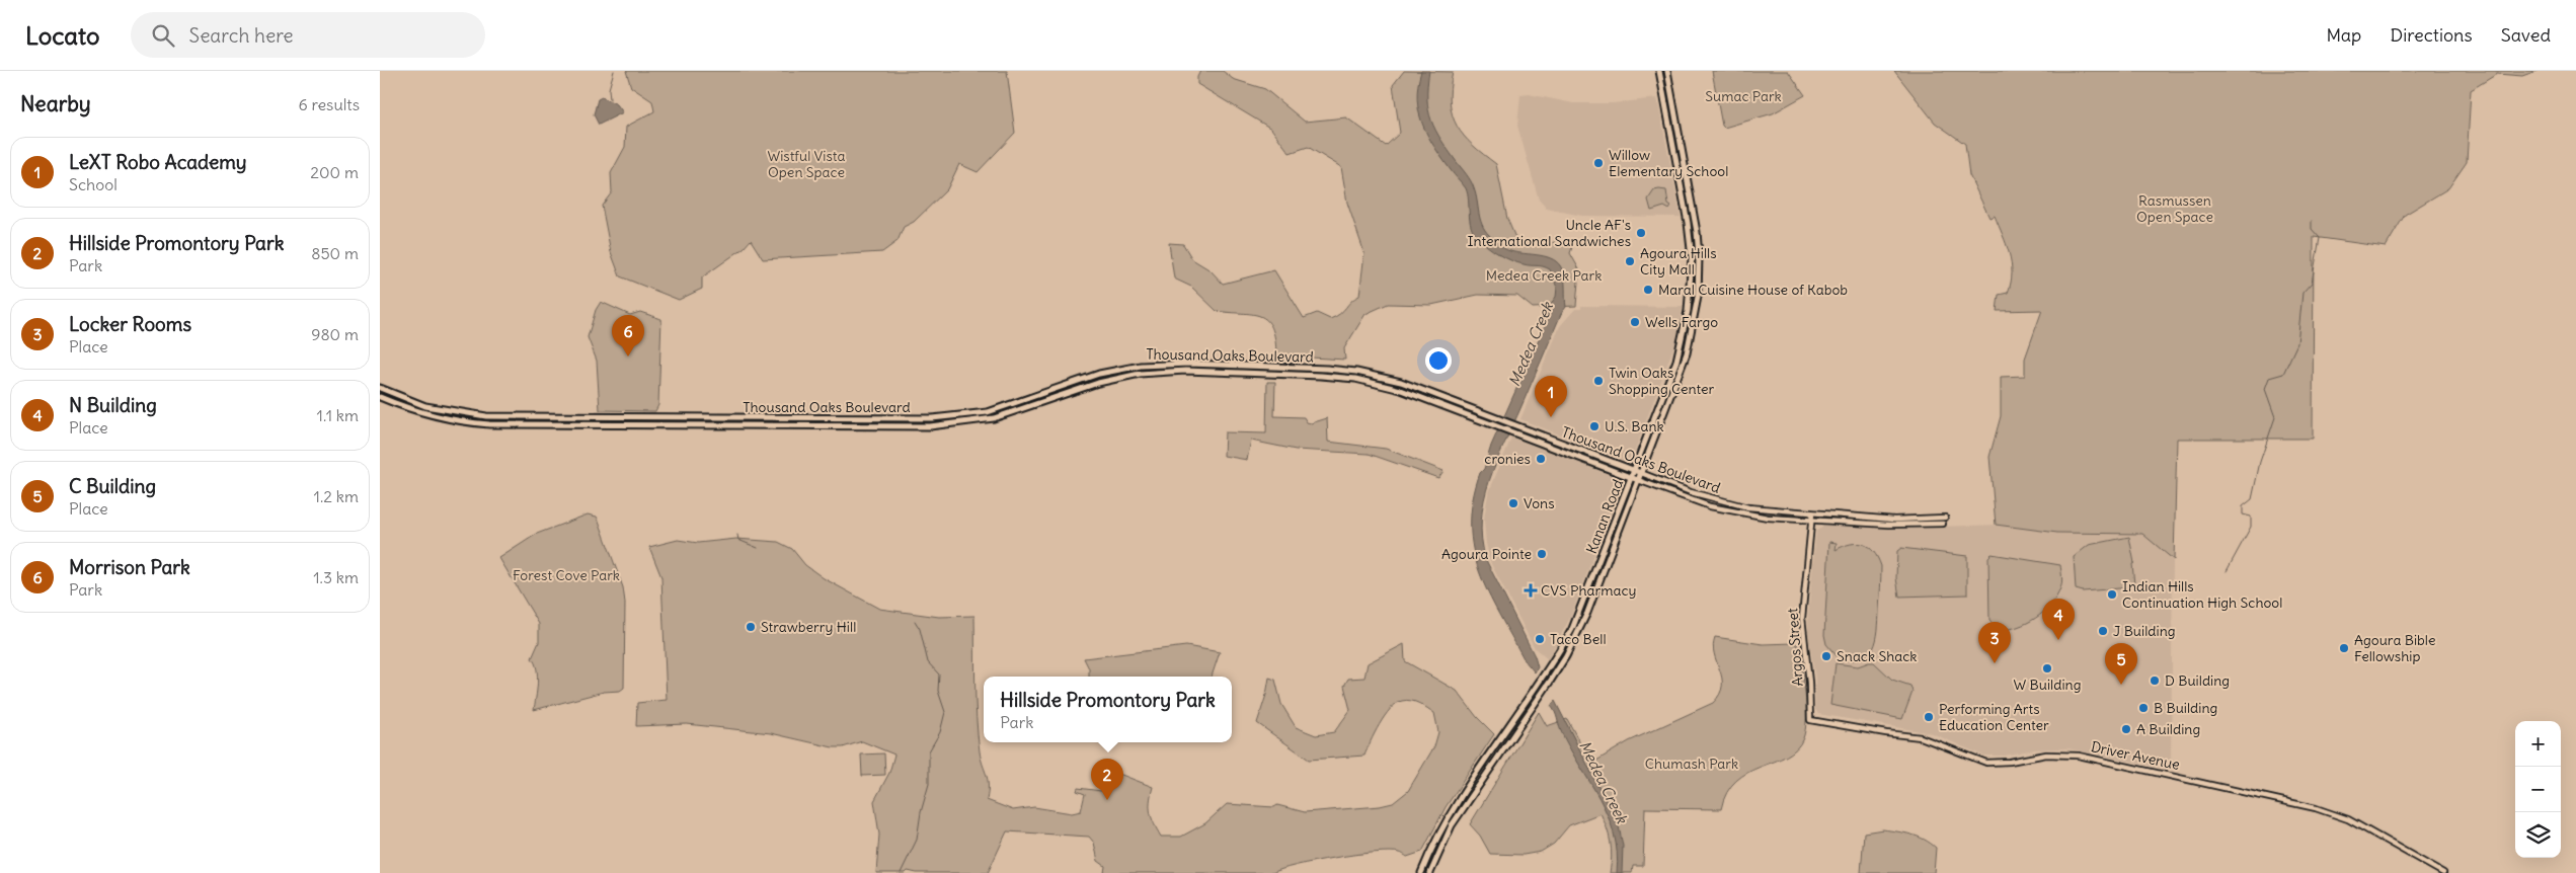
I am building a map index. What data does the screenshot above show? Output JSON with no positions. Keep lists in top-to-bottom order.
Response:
{
  "streets": {
    "main road": ["Thousand Oaks Boulevard", "Kanan Road"],
    "street": ["Argos Street", "Driver Avenue"]
  },
  "crossings": [
    ["Thousand Oaks Boulevard", "Kanan Road"],
    ["Thousand Oaks Boulevard", "Argos Street"],
    ["Argos Street", "Driver Avenue"]
  ],
  "water": ["Medea Creek"],
  "parks": [
    "Sumac Park",
    "Wistful Vista Open Space",
    "Rasmussen Open Space",
    "Medea Creek Park",
    "Forest Cove Park",
    "Chumash Park"
  ],
  "places": {
    "other": [
      "Willow Elementary School",
      "Uncle AF's International Sandwiches",
      "Agoura Hills City Mall",
      "Maral Cuisine House of Kabob",
      "Wells Fargo",
      "Twin Oaks Shopping Center",
      "U.S. Bank",
      "cronies",
      "Vons",
      "Agoura Pointe",
      "Indian Hills Continuation High School",
      "Strawberry Hill",
      "J Building",
      "Taco Bell",
      "Agoura Bible Fellowship",
      "Snack Shack",
      "W Building",
      "D Building",
      "B Building",
      "Performing Arts Education Center",
      "A Building"
    ],
    "health": ["CVS Pharmacy"]
  },
  "page": {
    "header": "Locato",
    "search": "Search here",
    "nav": ["Map", "Directions", "Saved"],
    "heading": ["Nearby", "6 results"],
    "list": [
      {
        "mark": "1",
        "name": "LeXT Robo Academy",
        "note": "School",
        "value": "200 m"
      },
      {
        "mark": "2",
        "name": "Hillside Promontory Park",
        "note": "Park",
        "value": "850 m"
      },
      {
        "mark": "3",
        "name": "Locker Rooms",
        "note": "Place",
        "value": "980 m"
      },
      {
        "mark": "4",
        "name": "N Building",
        "note": "Place",
        "value": "1.1 km"
      },
      {
        "mark": "5",
        "name": "C Building",
        "note": "Place",
        "value": "1.2 km"
      },
      {
        "mark": "6",
        "name": "Morrison Park",
        "note": "Park",
        "value": "1.3 km"
      }
    ],
    "pins": [
      "6",
      "1",
      "4",
      "3",
      "5",
      "2"
    ],
    "popup": ["Hillside Promontory Park", "Park"],
    "map_buttons": ["+", "−"]
  }
}
